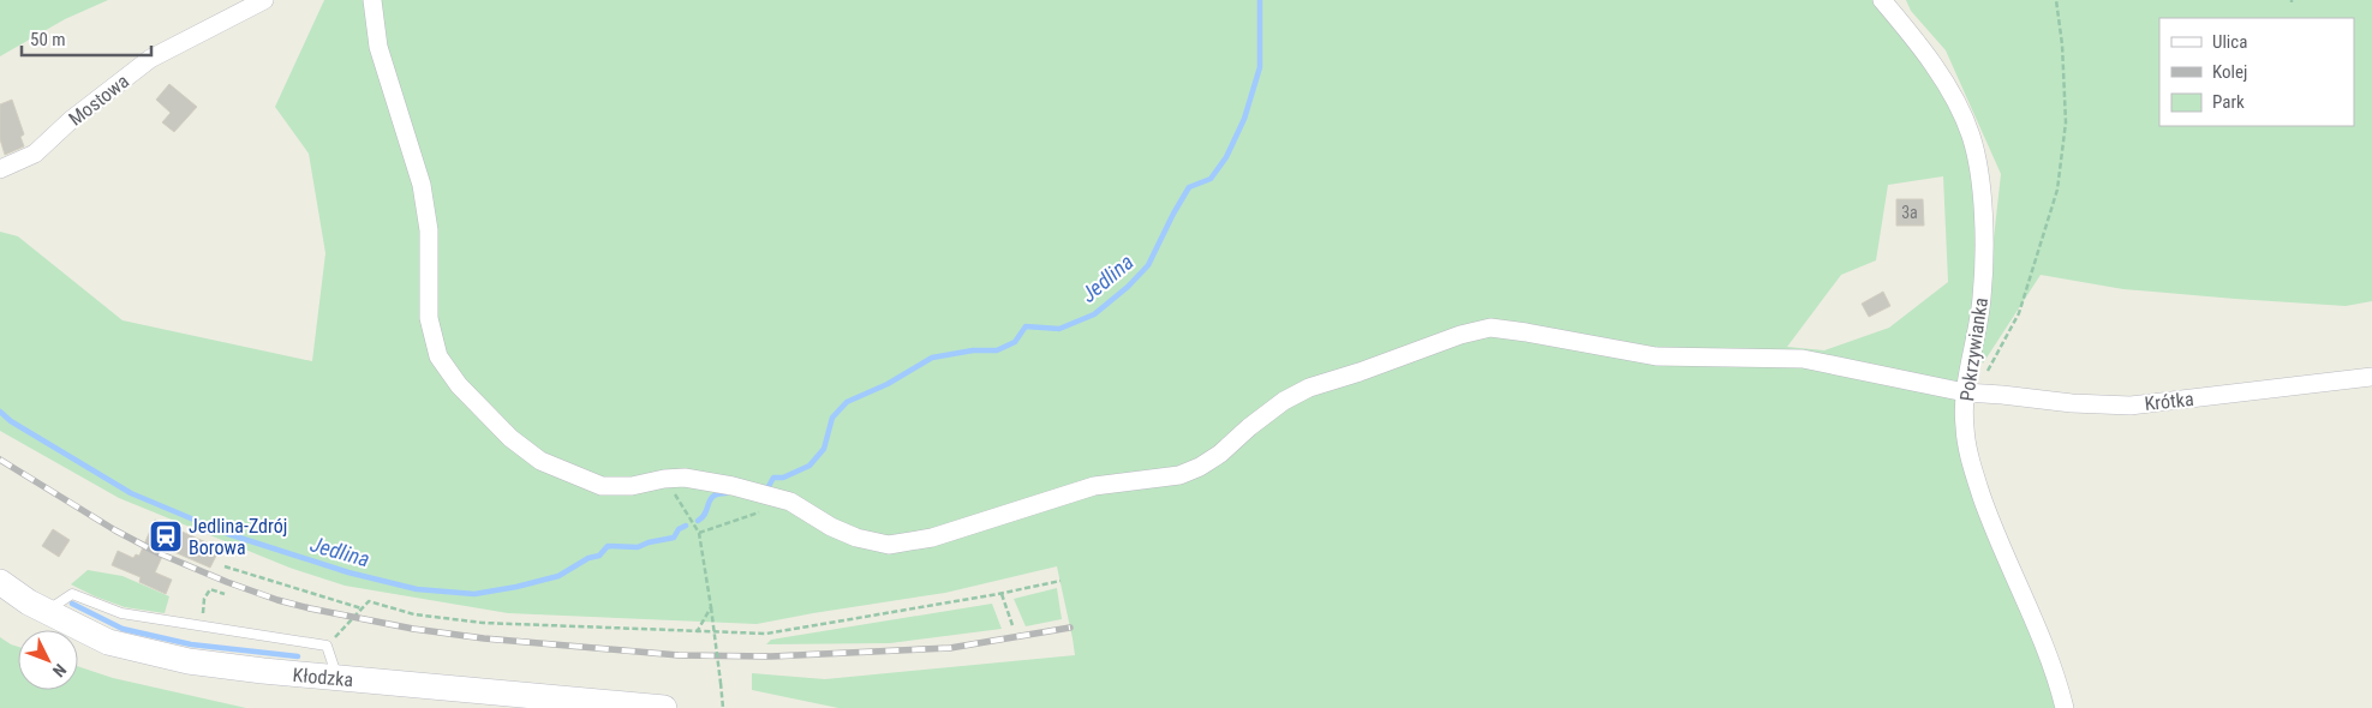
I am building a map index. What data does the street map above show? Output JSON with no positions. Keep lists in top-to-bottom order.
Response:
{
  "streets": {
    "main road": ["Kłodzka"],
    "street": ["Mostowa", "Pokrzywianka", "Krótka"]
  },
  "crossings": [
    ["Pokrzywianka", "Krótka"]
  ],
  "water": ["Jedlina"],
  "places": {
    "station": ["Jedlina-Zdrój Borowa"]
  },
  "house_numbers": ["3a"],
  "legend": ["Ulica", "Kolej", "Park"],
  "scale_bar": "50 m",
  "north": "bottom right"
}
